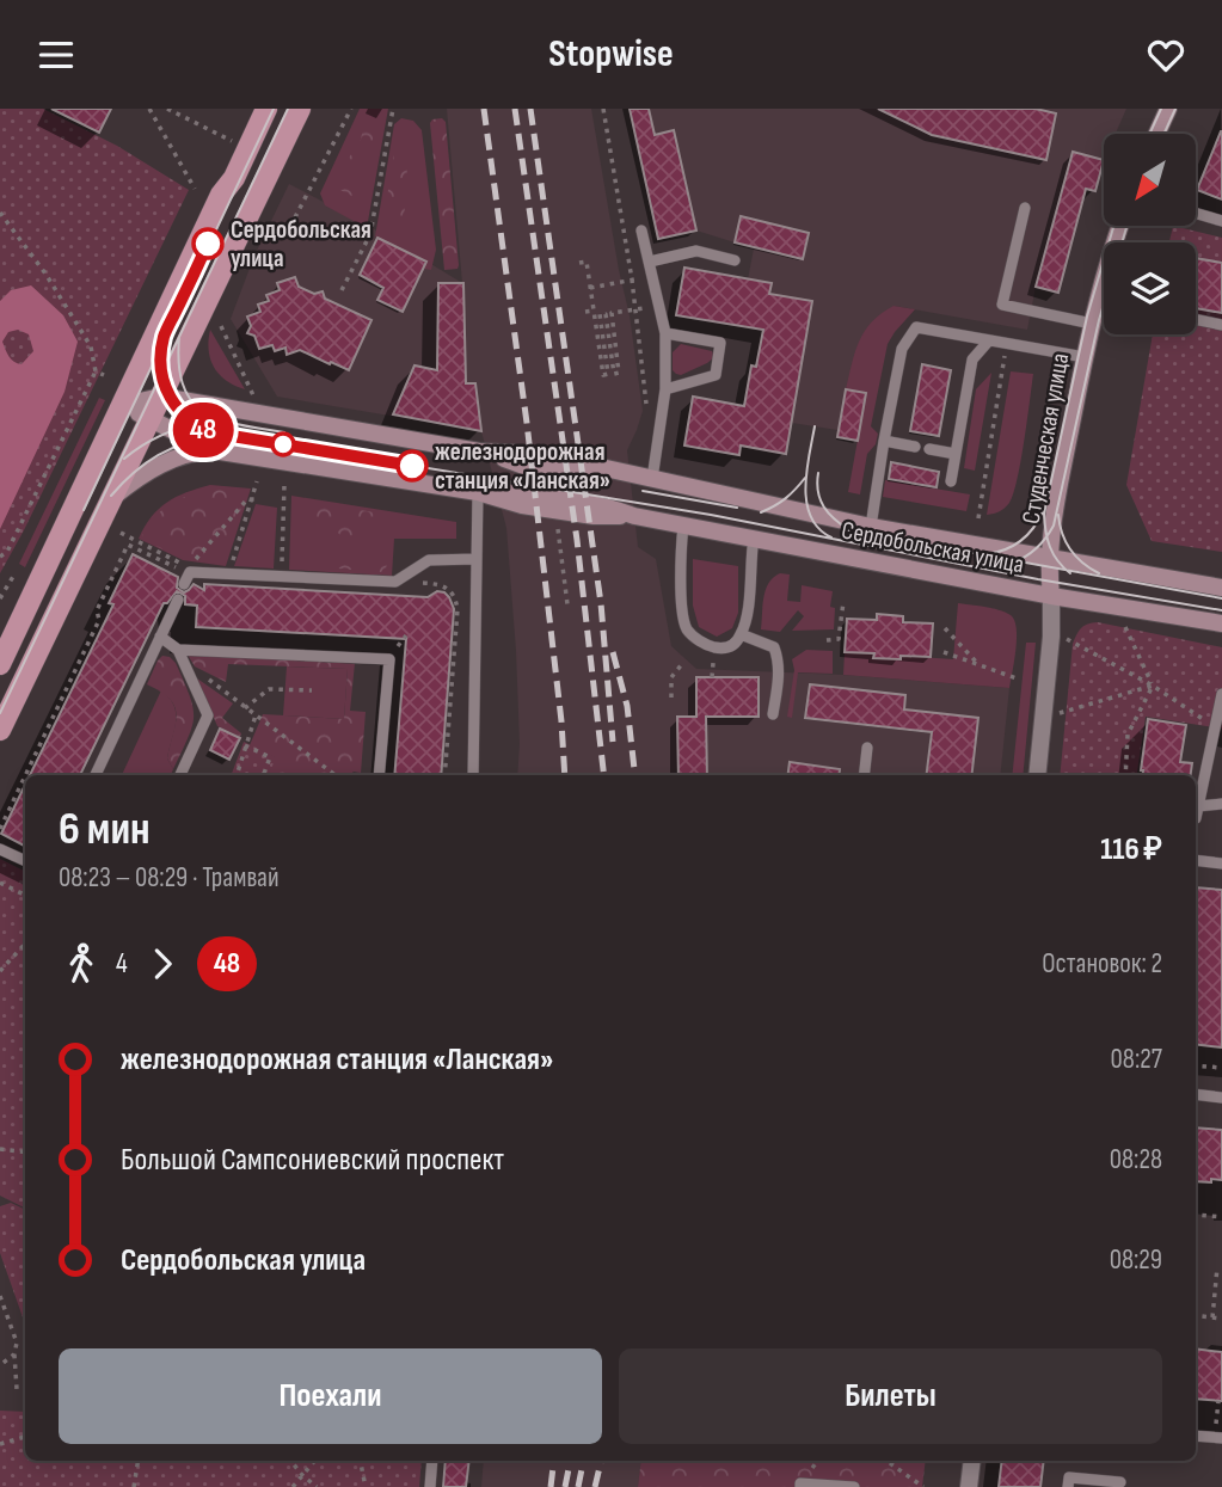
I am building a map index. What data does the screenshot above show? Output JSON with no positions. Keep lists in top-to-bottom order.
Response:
{
  "streets": {
    "main road": ["Студенческая улица", "Сердобольская улица"]
  },
  "crossings": [
    ["Студенческая улица", "Сердобольская улица"]
  ],
  "places": ["Сердобольская улица", "железнодорожная станция «Ланская»"],
  "lines": ["tram line 48"],
  "north": "bottom left",
  "page": {
    "header": "Stopwise",
    "on_map": "48",
    "heading": ["6 мин", "08:23 – 08:29 · Трамвай", "116 ₽"],
    "legs": ["4", "48", "Остановок: 2"],
    "list": [
      {
        "name": "железнодорожная станция «Ланская»",
        "value": "08:27"
      },
      {
        "name": "Большой Сампсониевский проспект",
        "value": "08:28"
      },
      {
        "name": "Сердобольская улица",
        "value": "08:29"
      }
    ],
    "buttons": ["Поехали", "Билеты"]
  }
}
